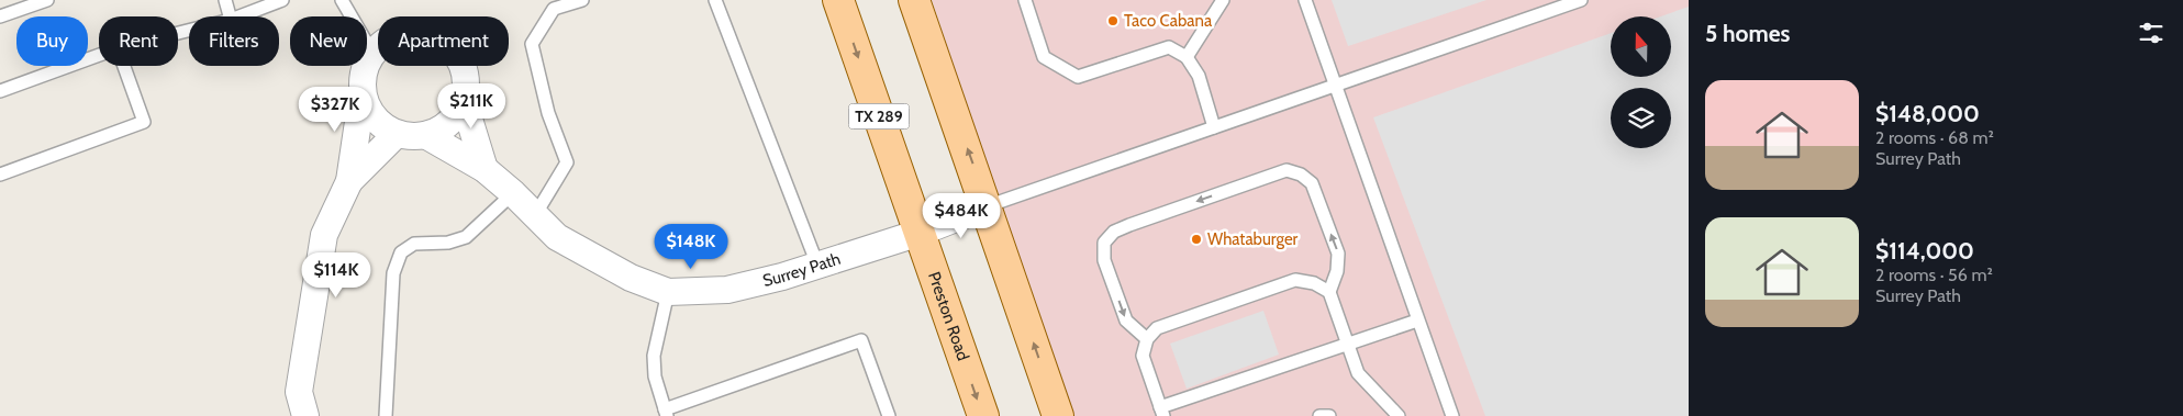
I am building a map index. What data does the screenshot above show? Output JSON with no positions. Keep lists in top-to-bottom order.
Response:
{
  "streets": {
    "main road": ["TX 289", "Preston Road"],
    "street": ["Surrey Path"]
  },
  "crossings": [
    ["Surrey Path", "Preston Road"]
  ],
  "places": ["Taco Cabana", "Whataburger"],
  "north": "top",
  "page": {
    "heading": "5 homes",
    "chip": [
      "Buy",
      "Rent",
      "Filters",
      "New",
      "Apartment"
    ],
    "list": [
      {
        "name": "$148,000",
        "note": "2 rooms · 68 m² · Surrey Path"
      },
      {
        "name": "$114,000",
        "note": "2 rooms · 56 m² · Surrey Path"
      }
    ],
    "price": [
      "$211K",
      "$327K",
      "$484K",
      "$148K",
      "$114K"
    ]
  }
}
